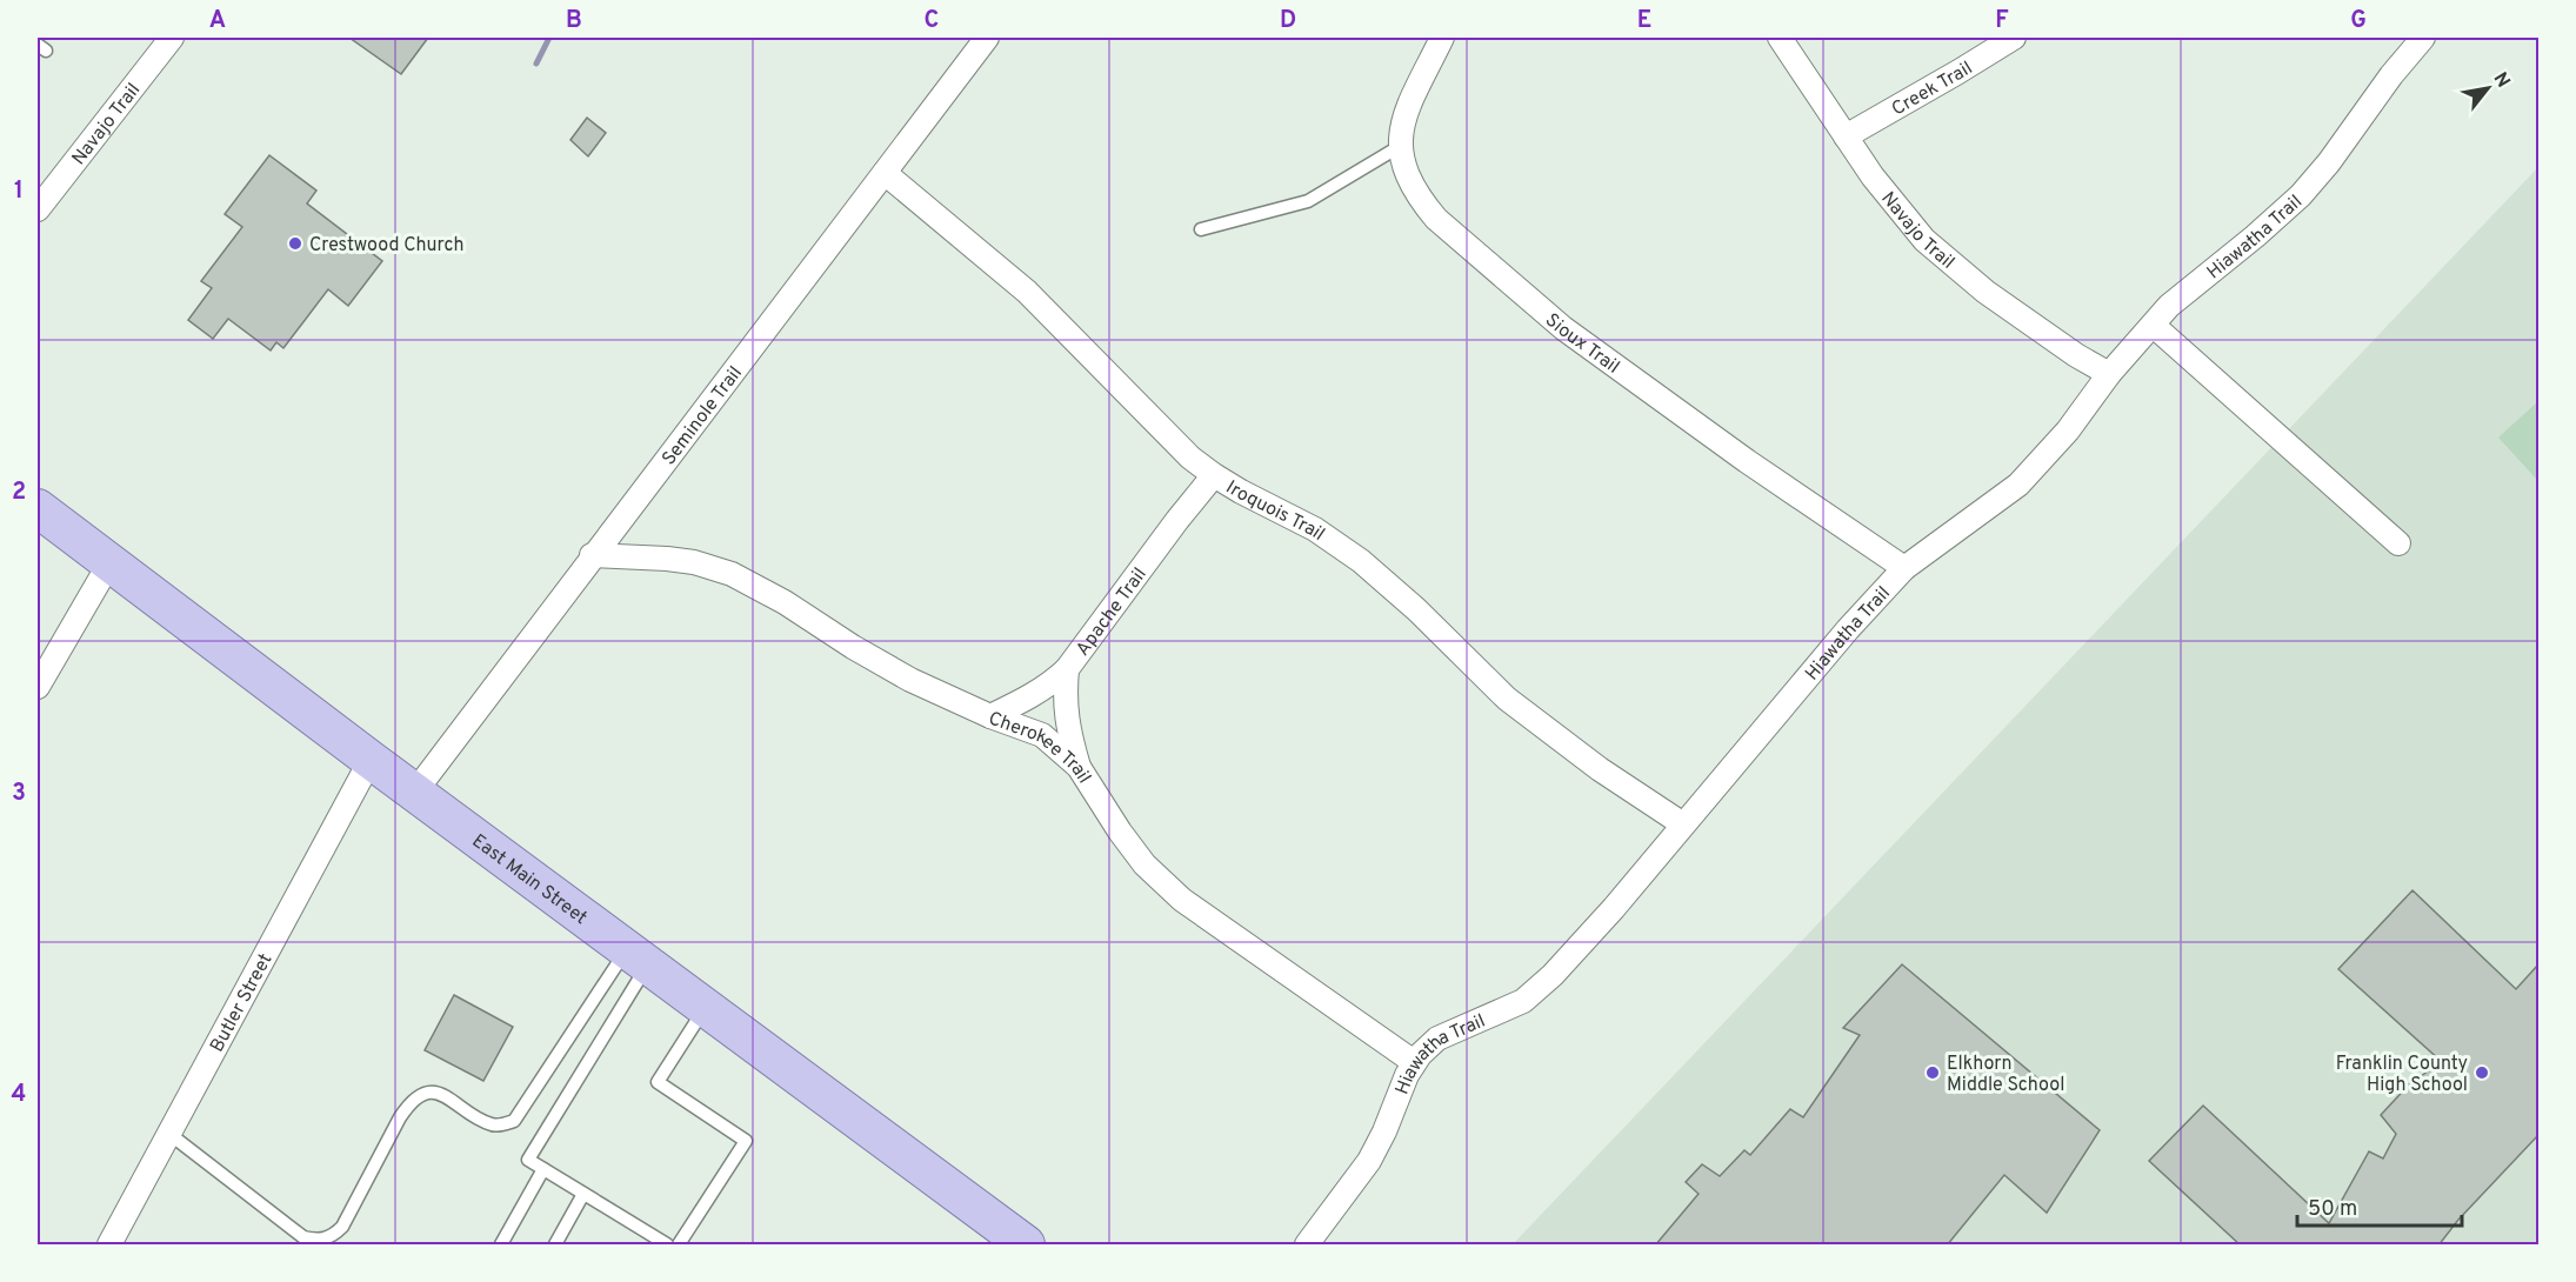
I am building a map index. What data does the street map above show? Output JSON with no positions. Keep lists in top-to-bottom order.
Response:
{
  "streets": {
    "main road": ["East Main Street"],
    "street": [
      "Creek Trail",
      "Navajo Trail",
      "Hiawatha Trail",
      "Sioux Trail",
      "Seminole Trail",
      "Iroquois Trail",
      "Apache Trail",
      "Cherokee Trail",
      "Butler Street"
    ]
  },
  "crossings": [
    ["Creek Trail", "Navajo Trail"],
    ["Navajo Trail", "Hiawatha Trail"],
    ["Hiawatha Trail", "Sioux Trail"],
    ["Hiawatha Trail", "Iroquois Trail"],
    ["Hiawatha Trail", "Cherokee Trail"],
    ["Seminole Trail", "Iroquois Trail"],
    ["Seminole Trail", "Cherokee Trail"],
    ["Seminole Trail", "East Main Street"],
    ["Iroquois Trail", "Apache Trail"],
    ["Apache Trail", "Cherokee Trail"],
    ["East Main Street", "Butler Street"]
  ],
  "places": ["Crestwood Church", "Elkhorn Middle School", "Franklin County High School"],
  "scale_bar": "50 m",
  "north": "top right",
  "grid": {
    "columns": [
      "A",
      "B",
      "C",
      "D",
      "E",
      "F",
      "G"
    ],
    "rows": [
      "1",
      "2",
      "3",
      "4"
    ]
  }
}
